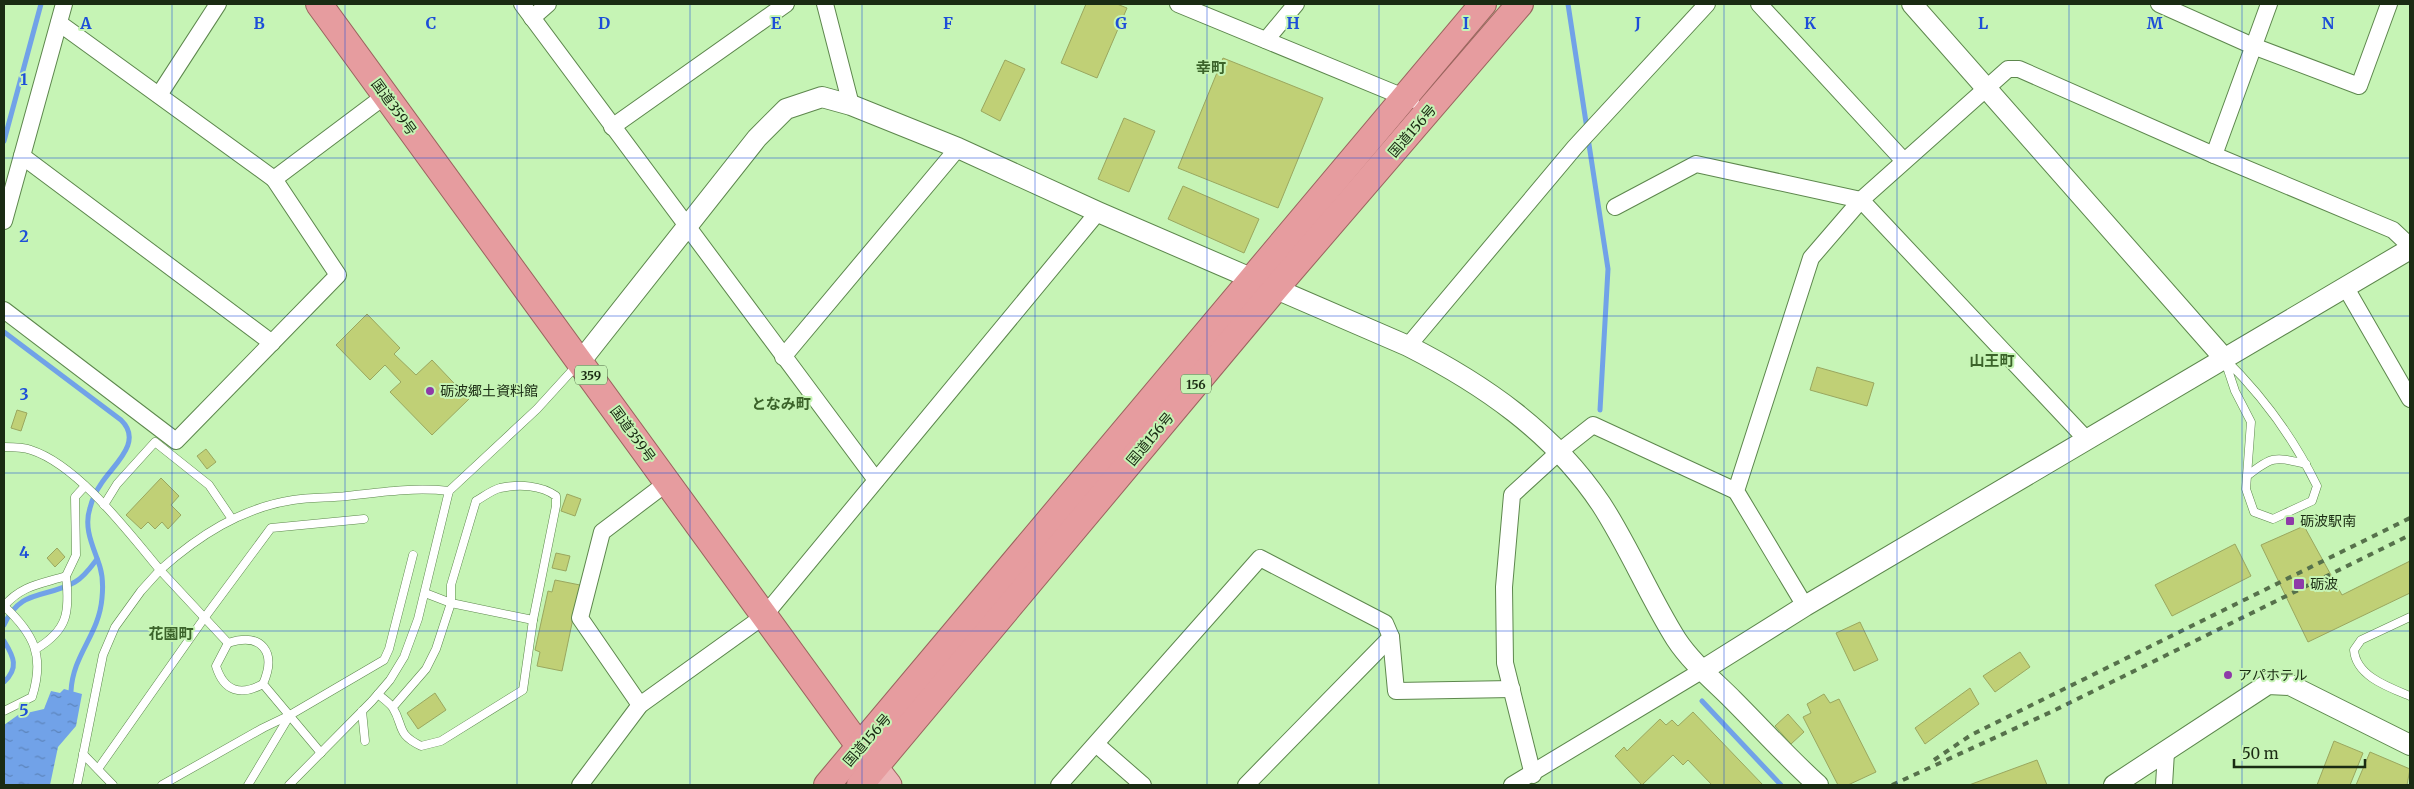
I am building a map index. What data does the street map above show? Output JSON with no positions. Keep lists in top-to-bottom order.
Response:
{
  "streets": {
    "highway": [
      "国道359号",
      "国道156号",
      "359",
      "156"
    ]
  },
  "crossings": [
    ["国道359号", "国道156号"]
  ],
  "districts": [
    "幸町",
    "山王町",
    "となみ町",
    "花園町"
  ],
  "places": {
    "other": ["砺波郷土資料館", "アパホテル"],
    "transit": ["砺波駅南", "砺波"]
  },
  "scale_bar": "50 m",
  "grid": {
    "columns": [
      "A",
      "B",
      "C",
      "D",
      "E",
      "F",
      "G",
      "H",
      "I",
      "J",
      "K",
      "L",
      "M",
      "N"
    ],
    "rows": [
      "1",
      "2",
      "3",
      "4",
      "5"
    ]
  }
}
